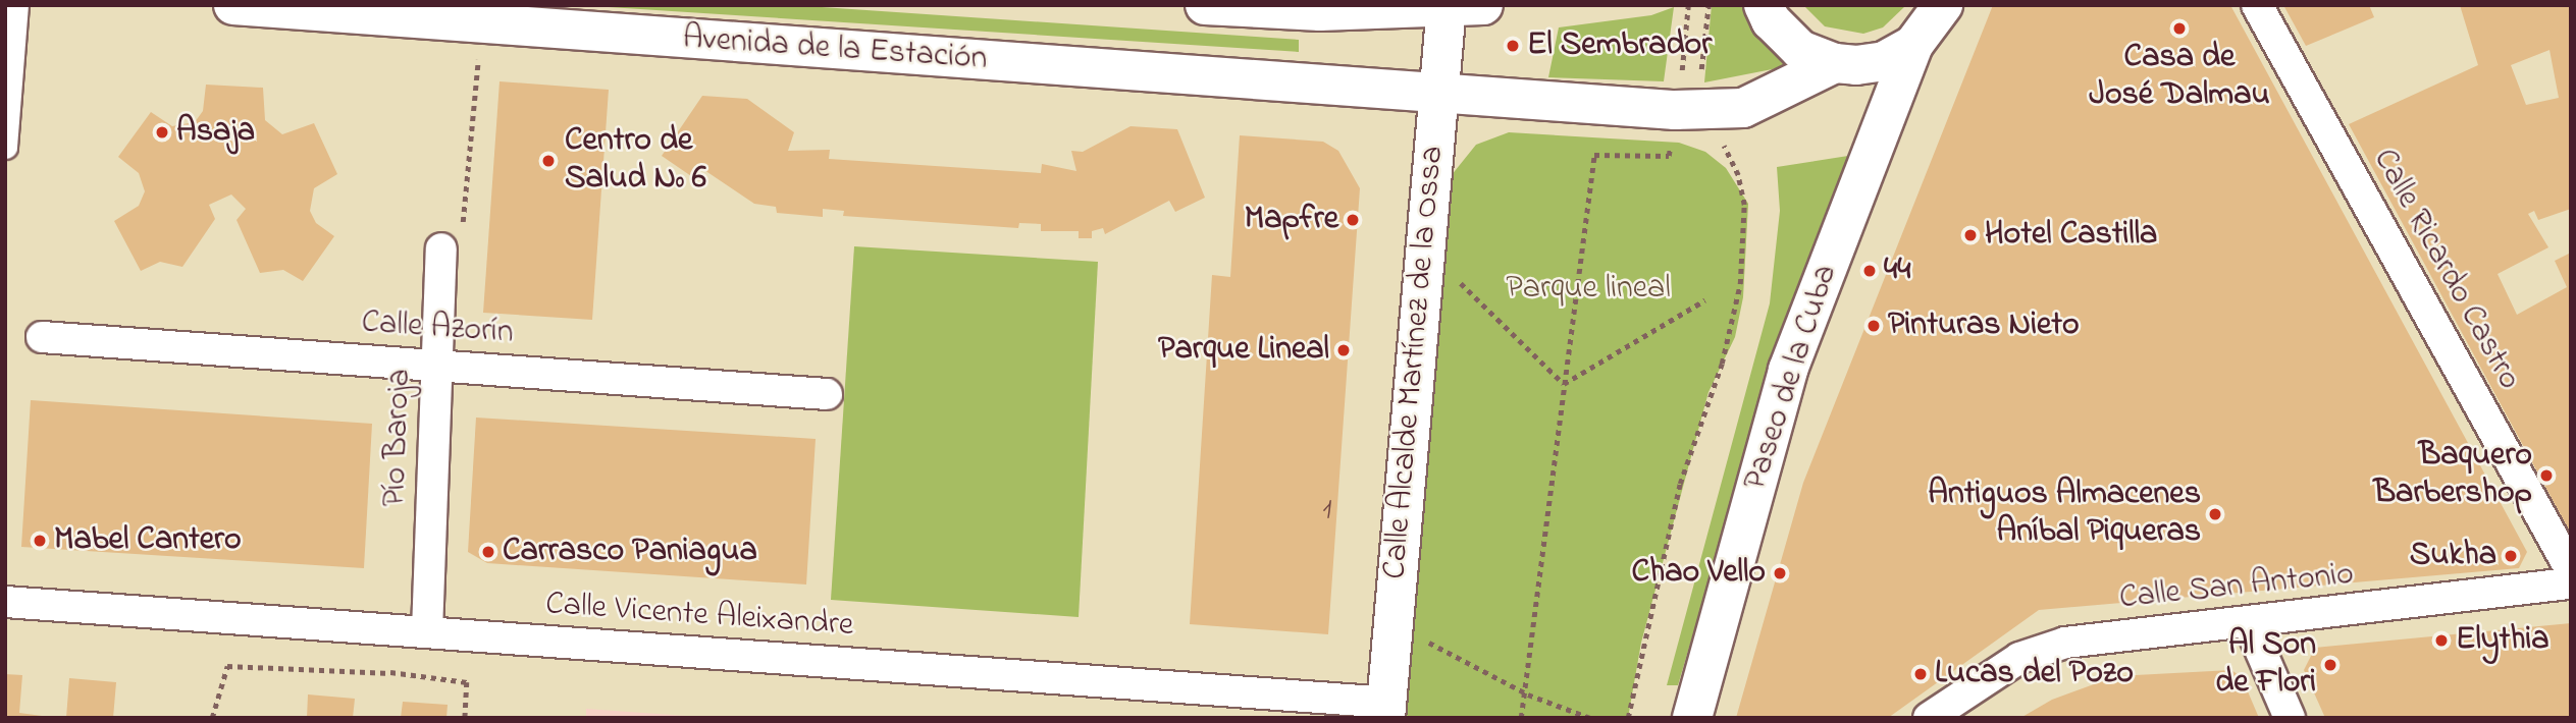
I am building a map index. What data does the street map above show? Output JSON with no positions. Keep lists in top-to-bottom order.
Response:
{
  "streets": {
    "main road": ["Avenida de la Estación", "Calle Alcalde Martínez de la Ossa", "Paseo de la Cuba"],
    "street": [
      "Calle Ricardo Castro",
      "Calle Azorín",
      "Pío Baroja",
      "Calle San Antonio",
      "Calle Vicente Aleixandre"
    ]
  },
  "crossings": [
    ["Avenida de la Estación", "Calle Alcalde Martínez de la Ossa"],
    ["Calle Azorín", "Pío Baroja"],
    ["Calle Alcalde Martínez de la Ossa", "Calle Vicente Aleixandre"],
    ["Pío Baroja", "Calle Vicente Aleixandre"]
  ],
  "parks": ["Parque lineal"],
  "places": [
    "Casa de José Dalmau",
    "El Sembrador",
    "Asaja",
    "Centro de Salud Nº 6",
    "Mapfre",
    "Hotel Castilla",
    "44",
    "Pinturas Nieto",
    "Parque Lineal",
    "Baquero Barbershop",
    "Antiguos Almacenes Aníbal Piqueras",
    "Mabel Cantero",
    "Carrasco Paniagua",
    "Sukha",
    "Chao Vello",
    "Elythia",
    "Al Son de Flori",
    "Lucas del Pozo"
  ],
  "house_numbers": ["1"]
}
